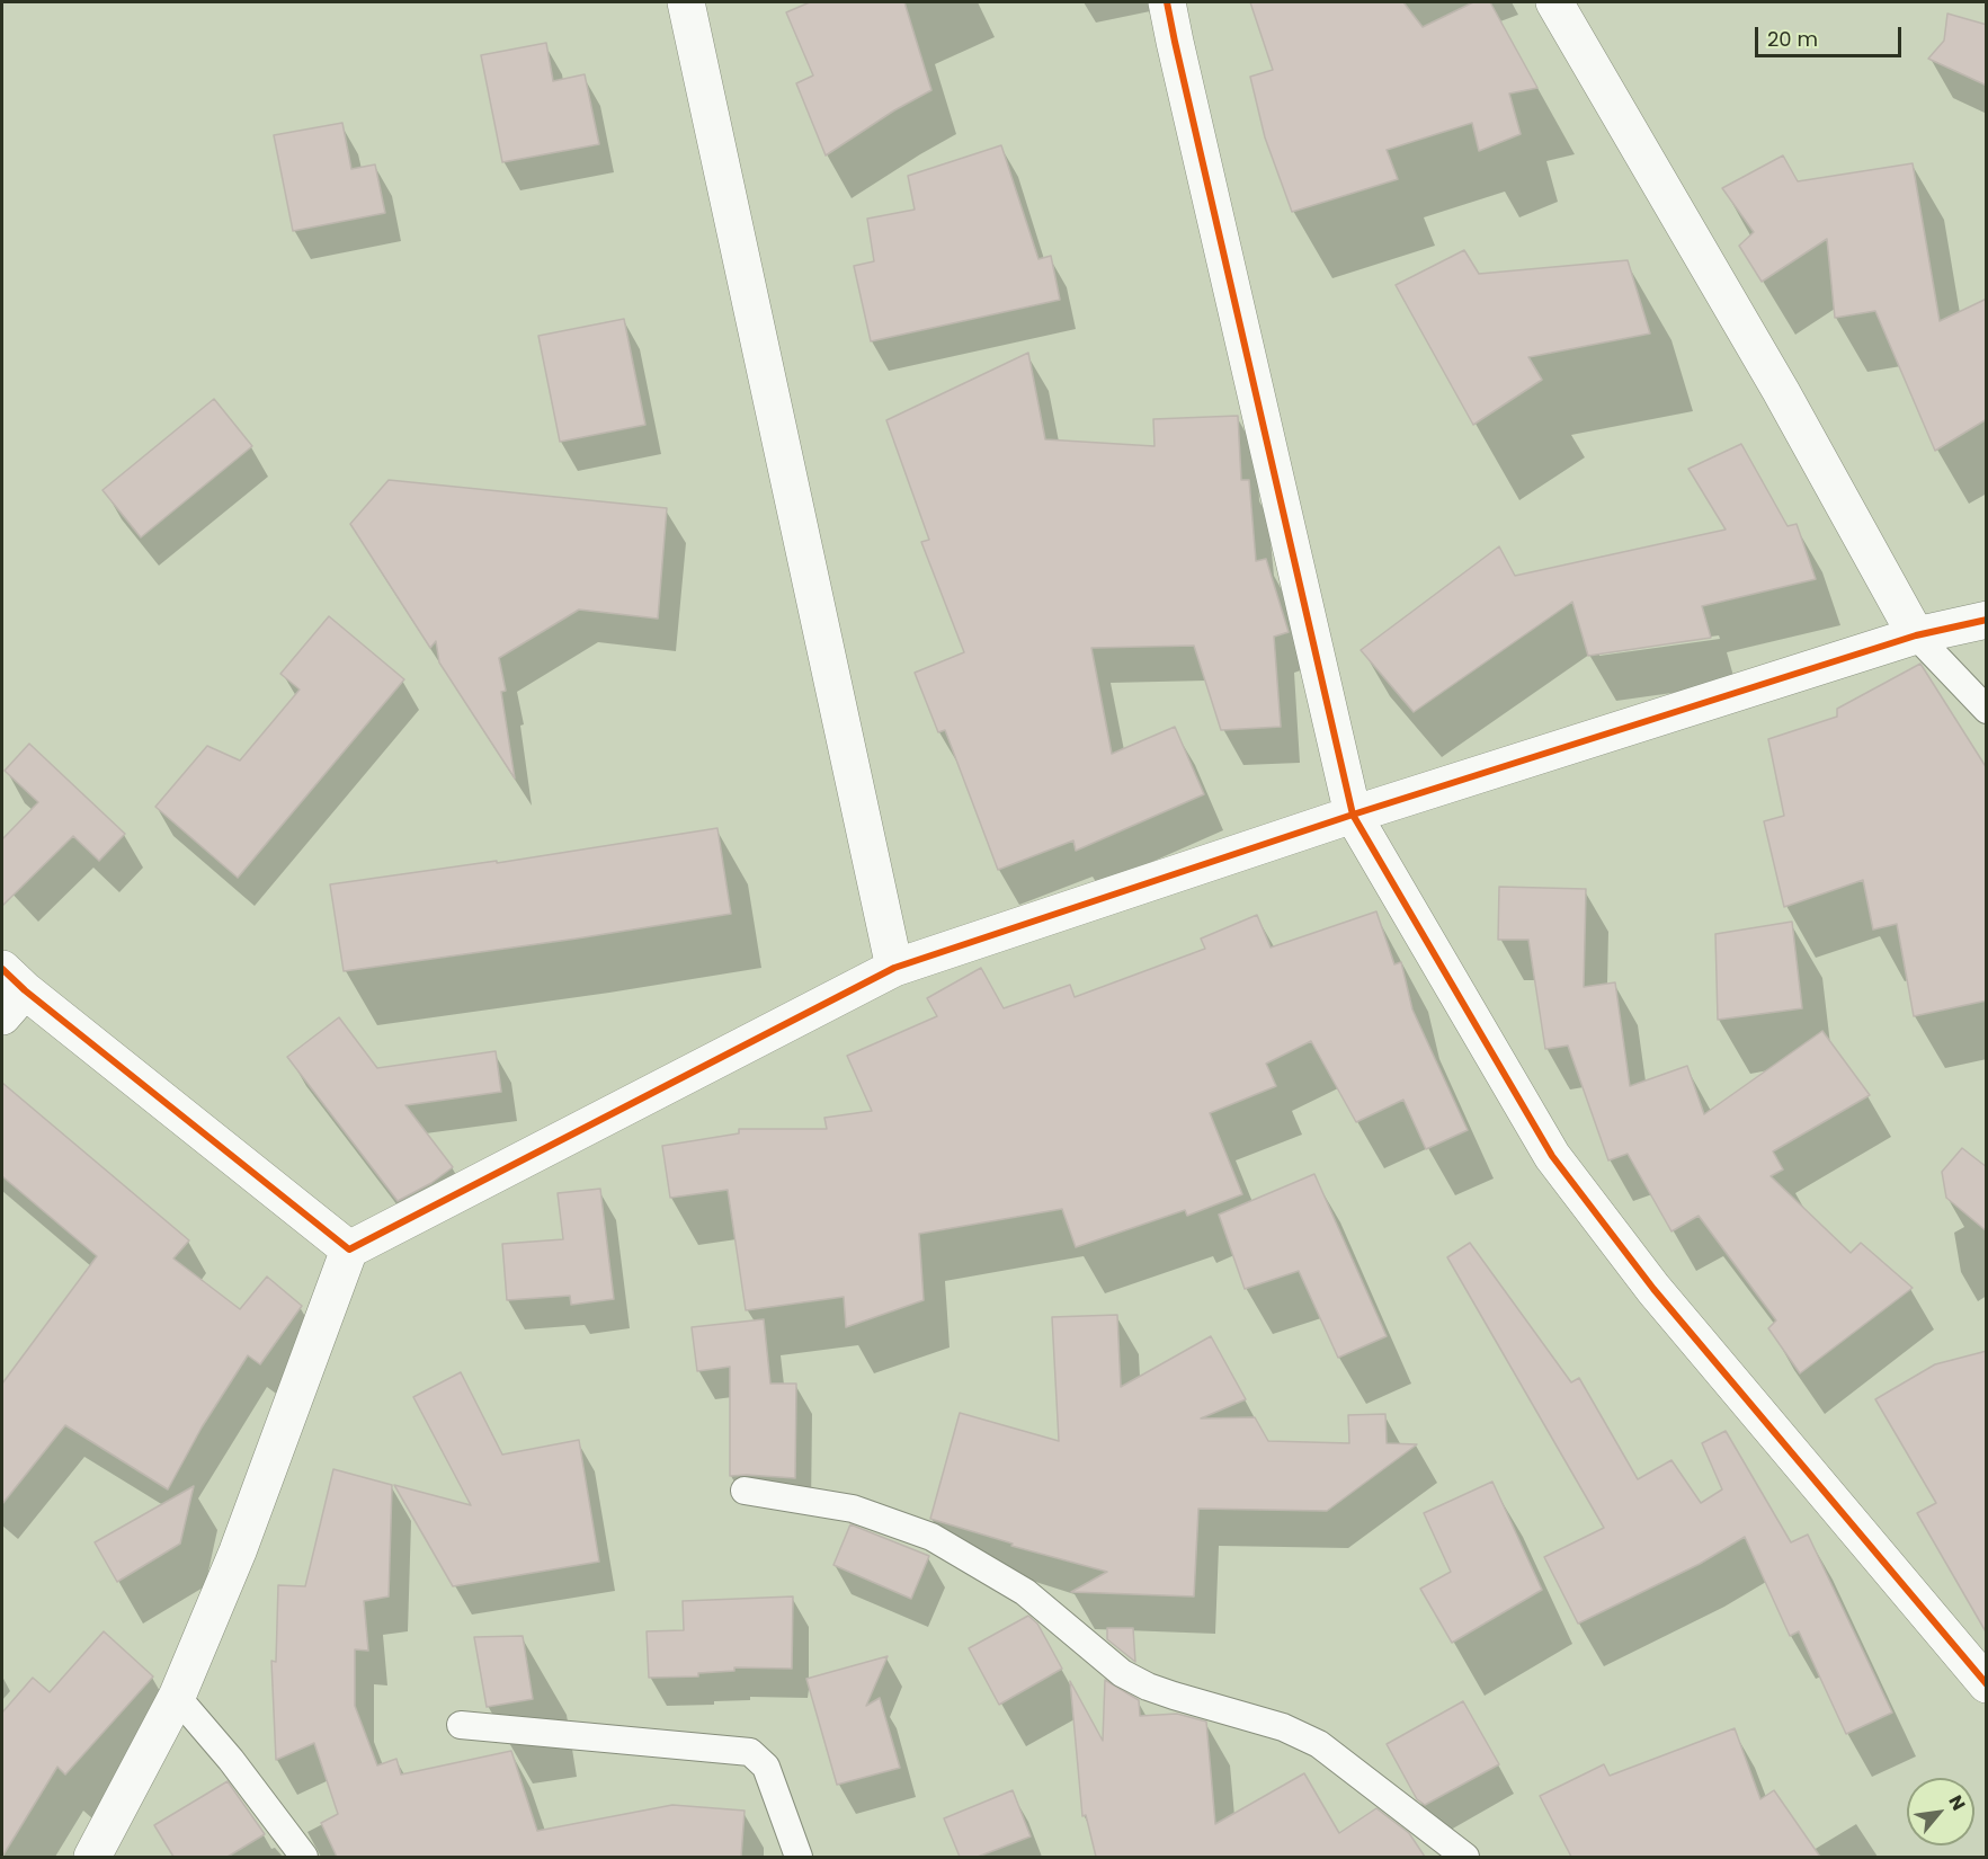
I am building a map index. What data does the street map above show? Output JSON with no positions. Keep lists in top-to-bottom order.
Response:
{
  "scale_bar": "20 m",
  "north": "top right"
}
